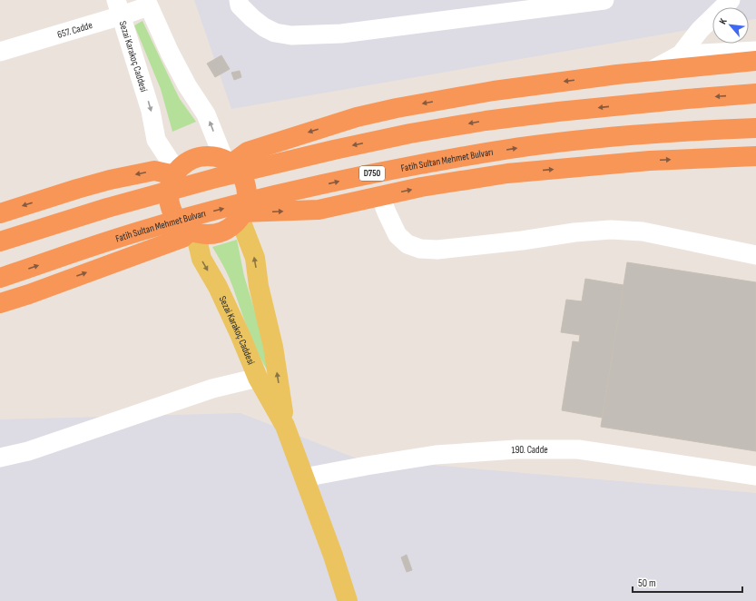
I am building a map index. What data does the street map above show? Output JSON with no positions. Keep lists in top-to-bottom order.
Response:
{
  "streets": {
    "highway": ["Fatih Sultan Mehmet Bulvarı", "D750"],
    "main road": ["Sezai Karakoç Caddesi"],
    "street": ["657. Cadde", "190. Cadde"]
  },
  "crossings": [
    ["657. Cadde", "Sezai Karakoç Caddesi"],
    ["Sezai Karakoç Caddesi", "190. Cadde"]
  ],
  "scale_bar": "50 m",
  "north": "top left"
}
